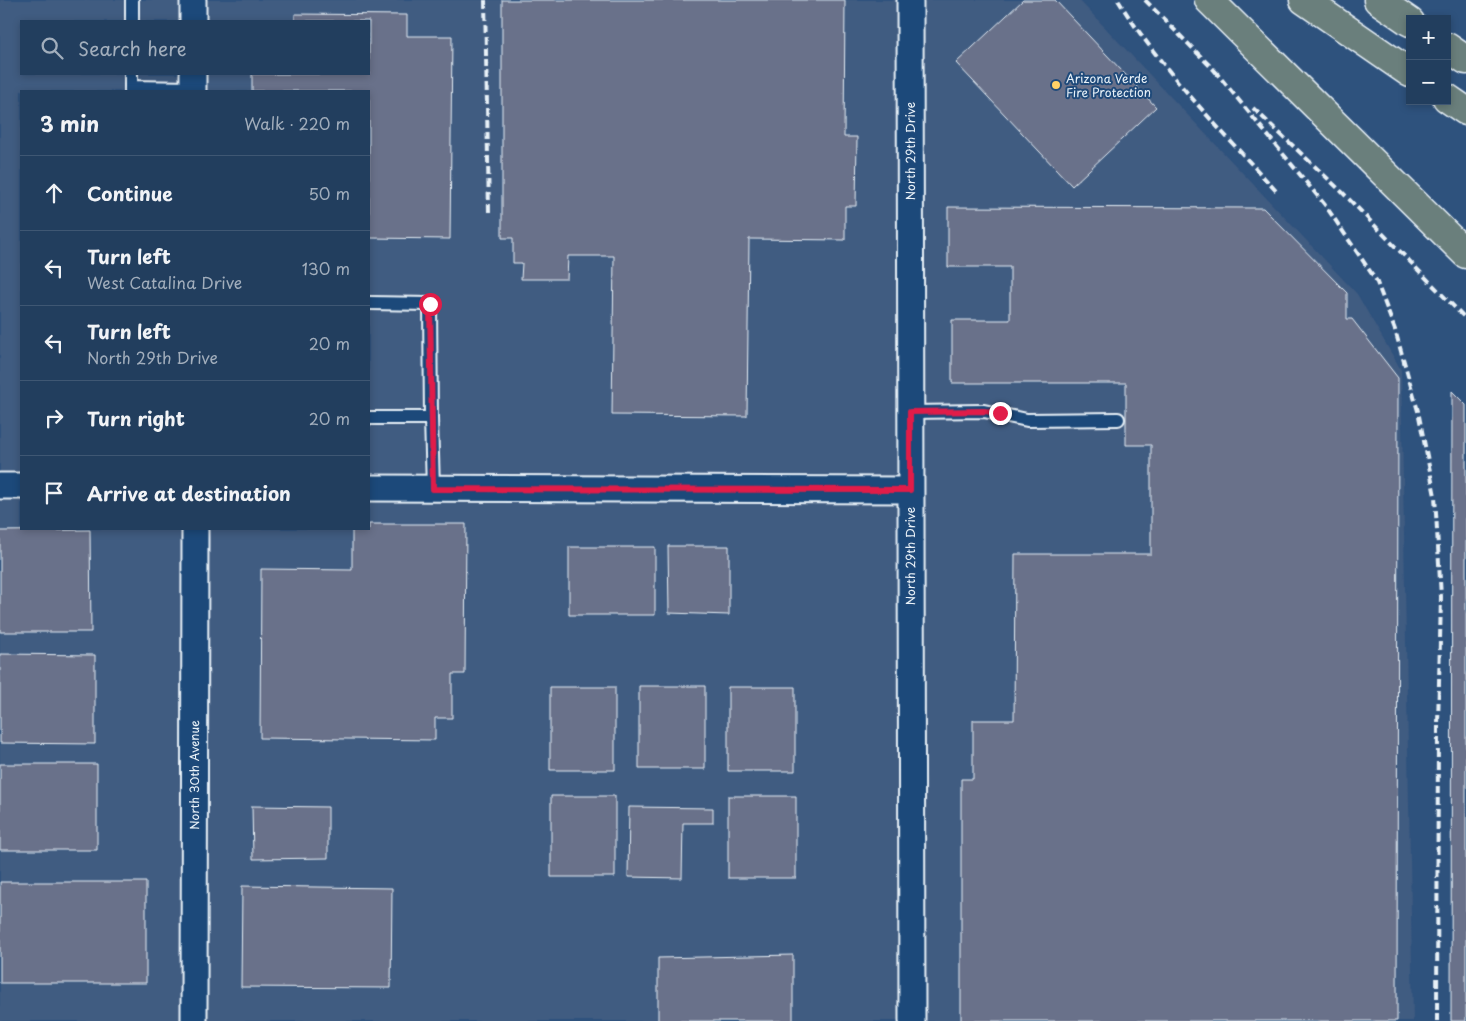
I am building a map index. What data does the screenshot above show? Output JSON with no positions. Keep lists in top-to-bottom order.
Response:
{
  "streets": {
    "street": ["North 29th Drive", "North 30th Avenue"]
  },
  "places": ["Arizona Verde Fire Protection"],
  "page": {
    "map_buttons": ["+", "−"],
    "search": "Search here",
    "heading": ["3 min", "Walk · 220 m"],
    "list": [
      ["Continue", "50 m"],
      ["Turn left", "West Catalina Drive", "130 m"],
      ["Turn left", "North 29th Drive", "20 m"],
      ["Turn right", "20 m"],
      "Arrive at destination"
    ]
  }
}
